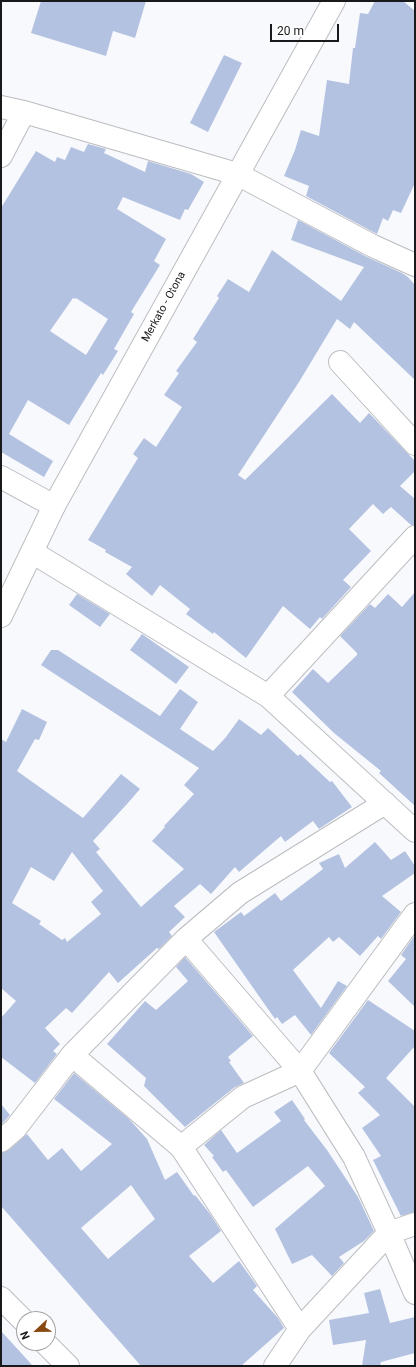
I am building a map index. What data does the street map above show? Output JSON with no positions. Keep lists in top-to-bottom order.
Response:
{
  "streets": {
    "street": ["Merkato - Otona"]
  },
  "scale_bar": "20 m",
  "north": "left"
}
